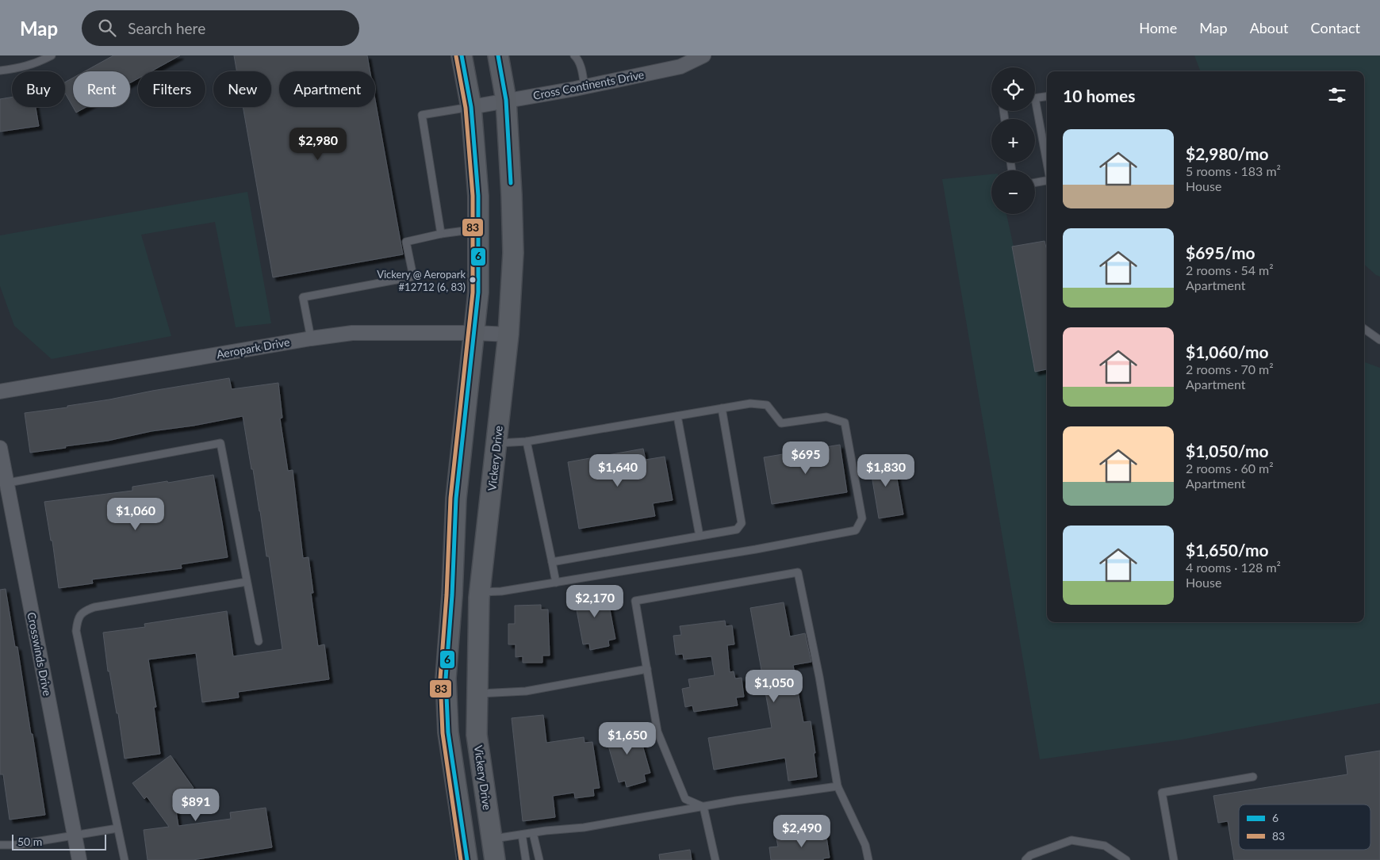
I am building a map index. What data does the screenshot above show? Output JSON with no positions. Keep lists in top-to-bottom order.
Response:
{
  "streets": {
    "main road": ["Vickery Drive"],
    "street": ["Cross Continents Drive", "Aeropark Drive", "Crosswinds Drive"]
  },
  "crossings": [
    ["Cross Continents Drive", "Vickery Drive"],
    ["Aeropark Drive", "Vickery Drive"]
  ],
  "places": ["Vickery @ Aeropark #12712 (6, 83)"],
  "lines": ["transit line 6", "transit line 83"],
  "legend": ["6", "83"],
  "scale_bar": "50 m",
  "page": {
    "header": "Map",
    "search": "Search here",
    "nav": [
      "Home",
      "Map",
      "About",
      "Contact"
    ],
    "map_buttons": ["+", "−"],
    "chip": [
      "Buy",
      "Rent",
      "Filters",
      "New",
      "Apartment"
    ],
    "heading": "10 homes",
    "list": [
      {
        "name": "$2,980/mo",
        "note": "5 rooms · 183 m² · House"
      },
      {
        "name": "$695/mo",
        "note": "2 rooms · 54 m² · Apartment"
      },
      {
        "name": "$1,060/mo",
        "note": "2 rooms · 70 m² · Apartment"
      },
      {
        "name": "$1,050/mo",
        "note": "2 rooms · 60 m² · Apartment"
      },
      {
        "name": "$1,650/mo",
        "note": "4 rooms · 128 m² · House"
      }
    ],
    "price": [
      "$2,980",
      "$695",
      "$1,640",
      "$1,830",
      "$1,060",
      "$2,170",
      "$1,050",
      "$1,650",
      "$891",
      "$2,490"
    ],
    "scale": "50 m"
  }
}
